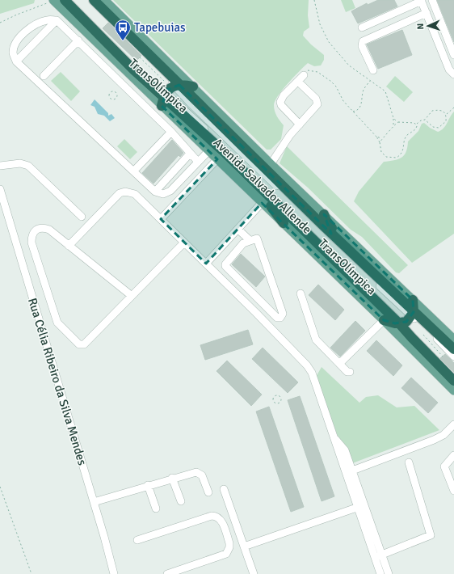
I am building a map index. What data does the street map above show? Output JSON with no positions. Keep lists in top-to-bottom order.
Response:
{
  "streets": {
    "highway": ["Avenida Salvador Allende"],
    "street": ["TransOlímpica", "Rua Célia Ribeiro da Silva Mendes"]
  },
  "crossings": [
    ["TransOlímpica", "Avenida Salvador Allende"]
  ],
  "places": {
    "bus stop": ["Tapebuias"]
  },
  "north": "left"
}
